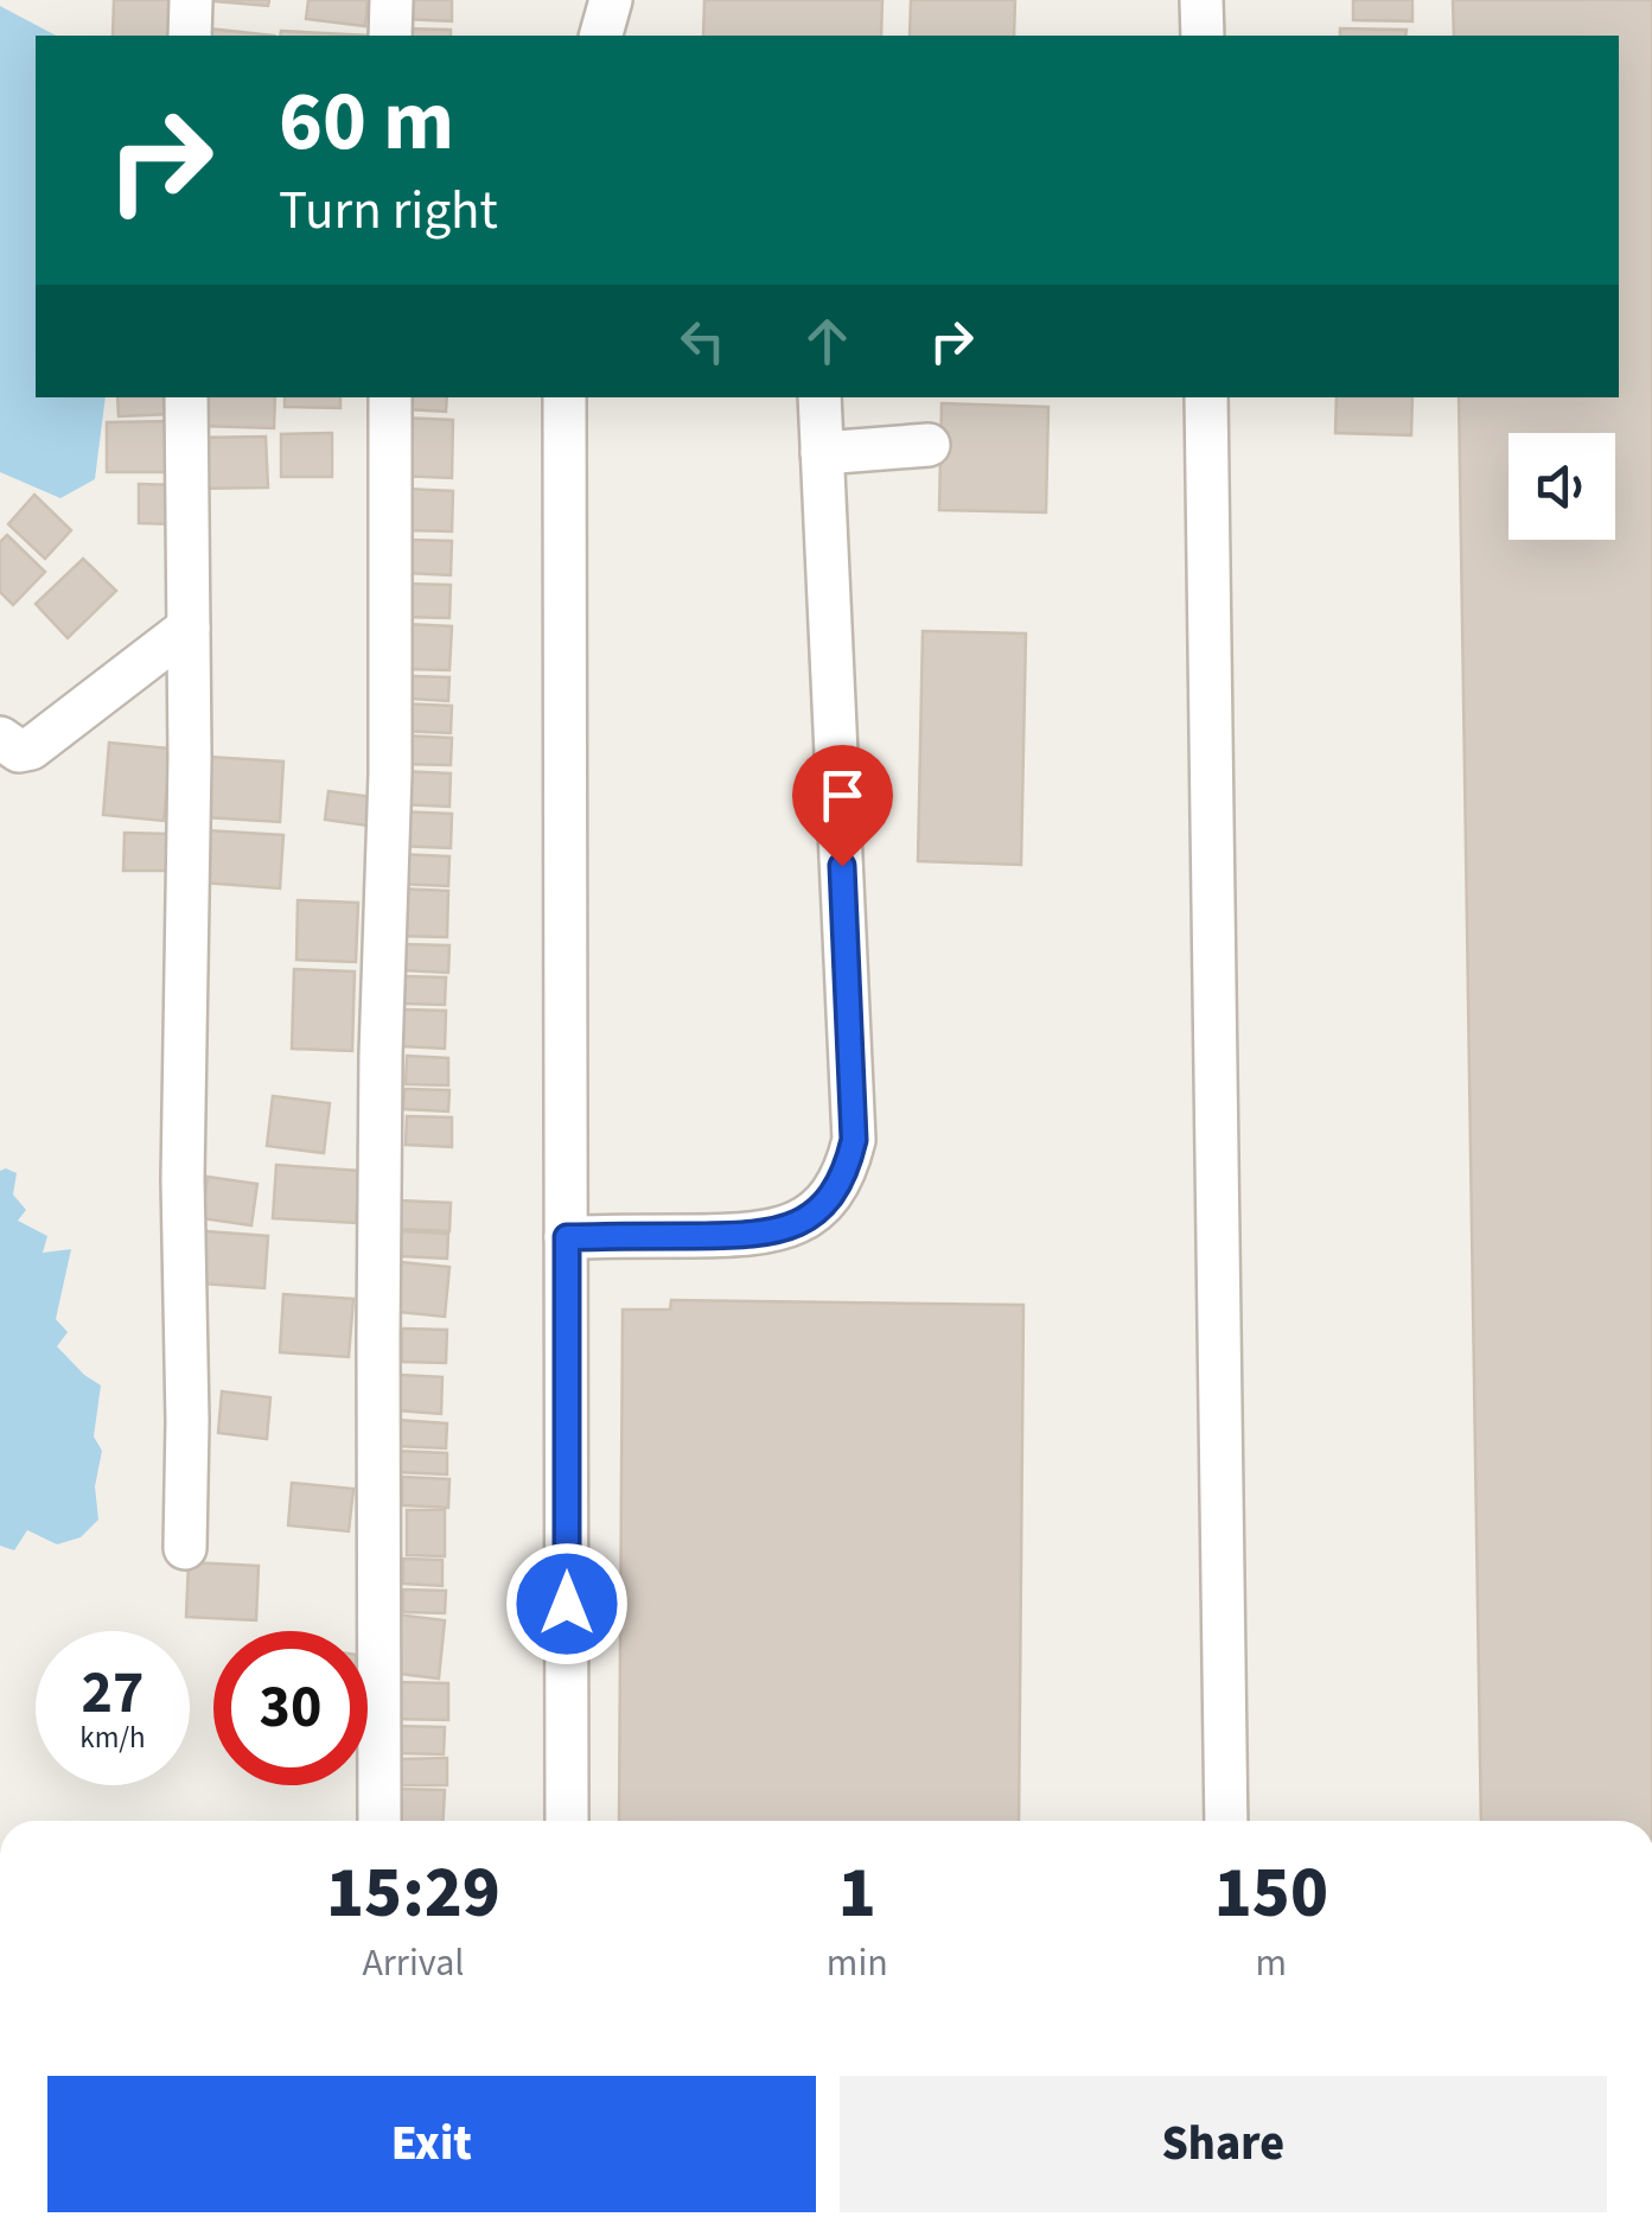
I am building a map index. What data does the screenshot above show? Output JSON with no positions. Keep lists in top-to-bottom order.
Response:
{
  "page": {
    "turn": ["60 m", "Turn right"],
    "speed": "27 km/h",
    "limit": "30",
    "eta": [
      "15:29",
      "Arrival",
      "1",
      "min",
      "150",
      "m"
    ],
    "buttons": ["Exit", "Share"]
  }
}
